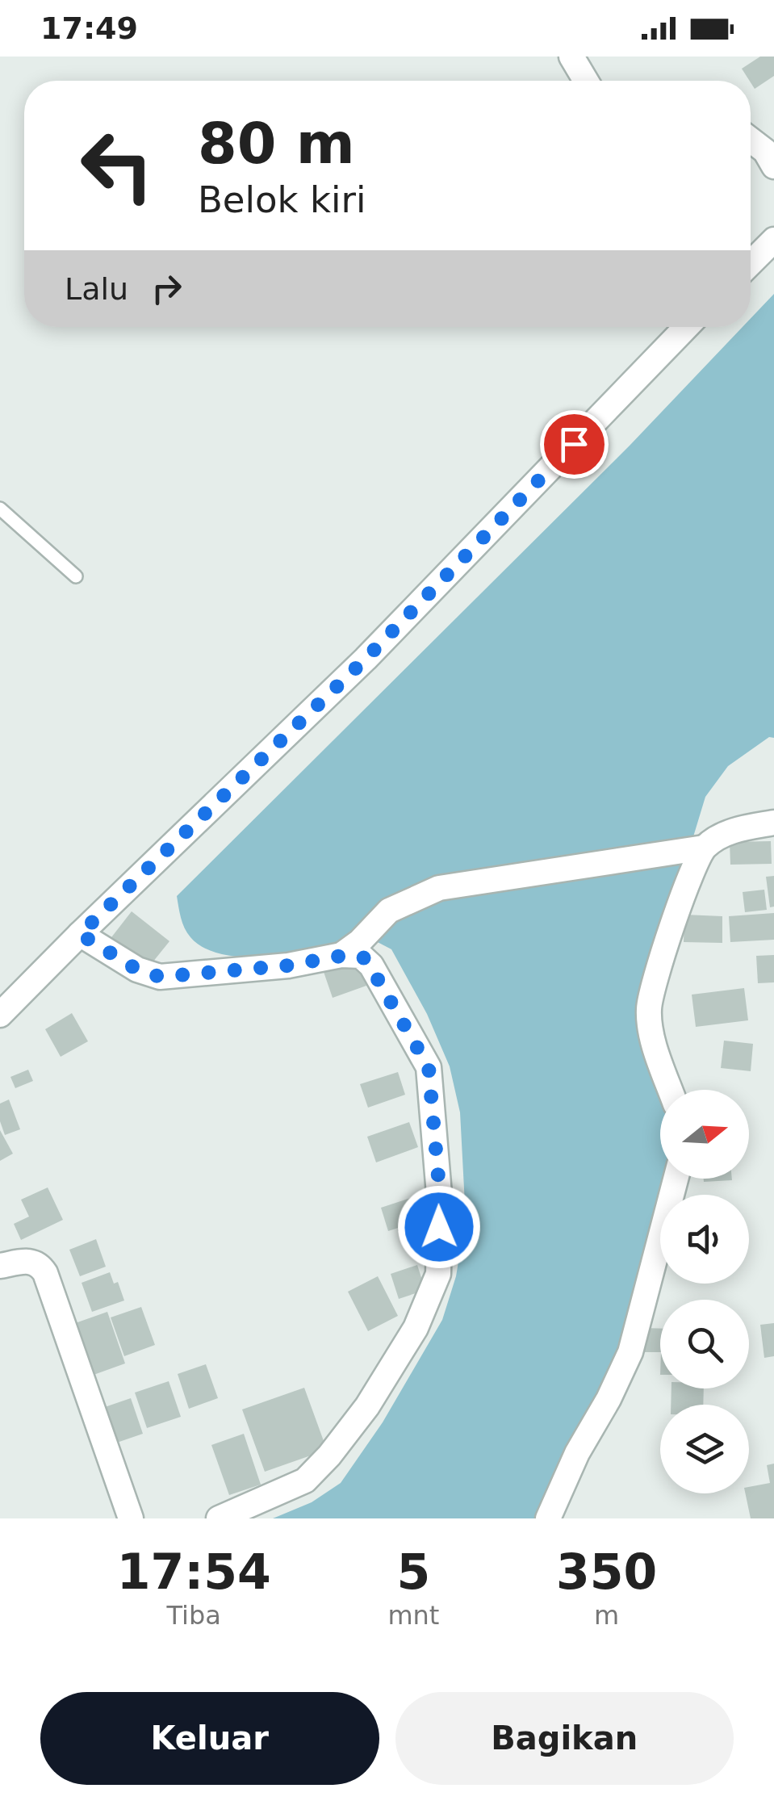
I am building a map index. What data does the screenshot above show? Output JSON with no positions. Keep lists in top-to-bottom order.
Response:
{
  "north": "right",
  "page": {
    "status": "17:49",
    "turn": ["80 m", "Belok kiri"],
    "then": "Lalu",
    "eta": [
      "17:54",
      "Tiba",
      "5",
      "mnt",
      "350",
      "m"
    ],
    "buttons": ["Keluar", "Bagikan"]
  }
}
